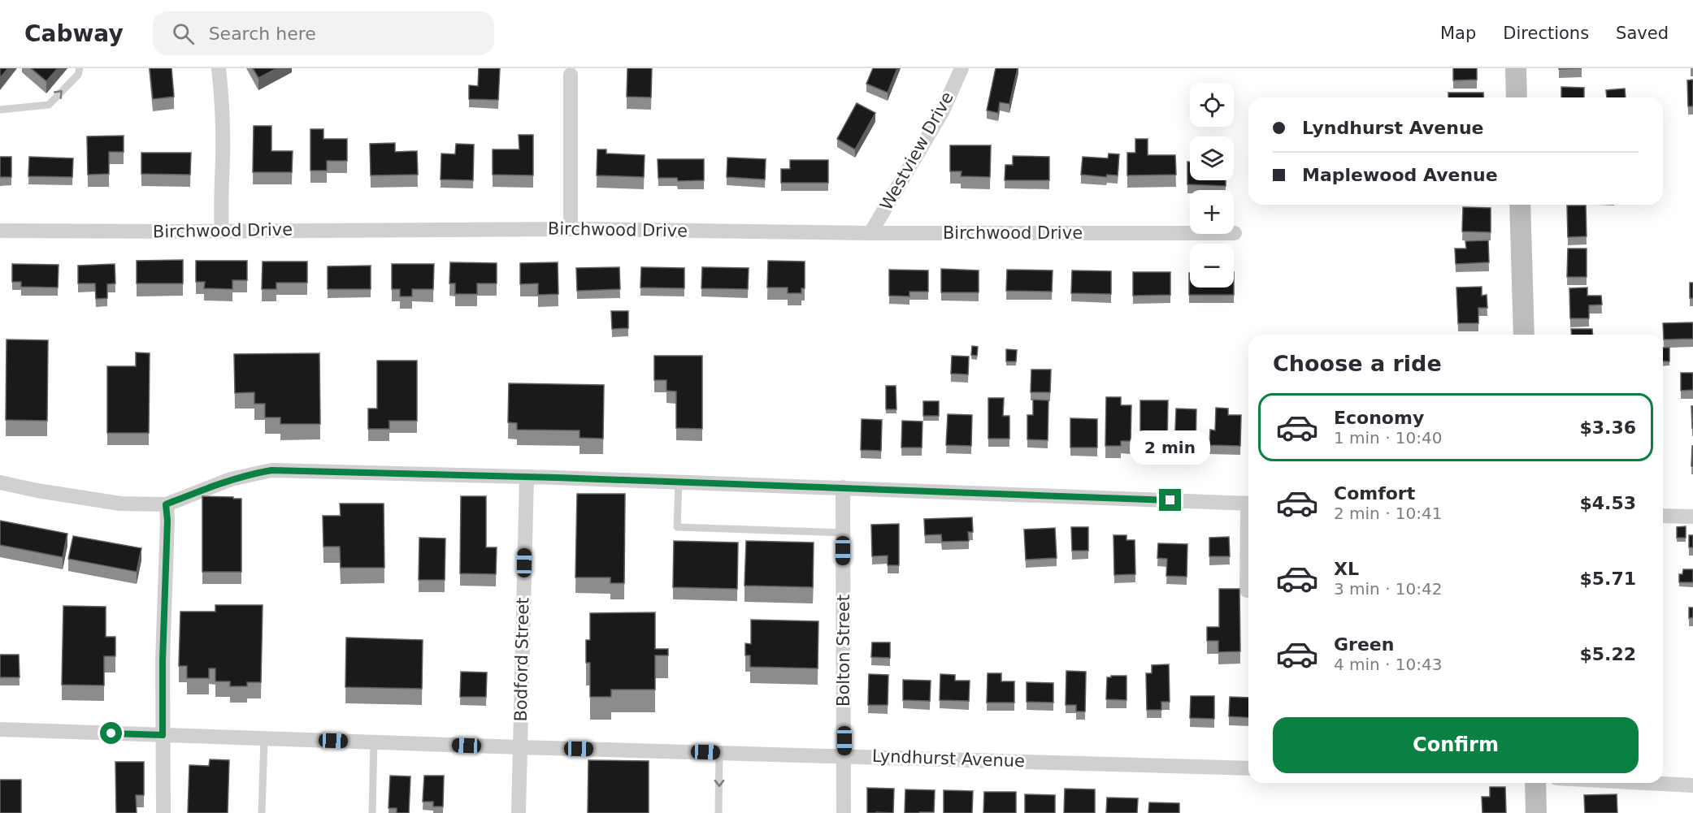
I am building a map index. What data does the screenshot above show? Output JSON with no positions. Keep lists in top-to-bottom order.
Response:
{
  "streets": {
    "street": [
      "Westview Drive",
      "Birchwood Drive",
      "Bolton Street",
      "Bodford Street",
      "Lyndhurst Avenue"
    ]
  },
  "crossings": [
    ["Westview Drive", "Birchwood Drive"],
    ["Bolton Street", "Lyndhurst Avenue"],
    ["Bodford Street", "Lyndhurst Avenue"]
  ],
  "page": {
    "header": "Cabway",
    "search": "Search here",
    "nav": ["Map", "Directions", "Saved"],
    "map_buttons": ["+", "−"],
    "banner": ["Lyndhurst Avenue", "Maplewood Avenue"],
    "heading": "Choose a ride",
    "list": [
      {
        "name": "Economy",
        "note": "1 min · 10:40",
        "value": "$3.36"
      },
      {
        "name": "Comfort",
        "note": "2 min · 10:41",
        "value": "$4.53"
      },
      {
        "name": "XL",
        "note": "3 min · 10:42",
        "value": "$5.71"
      },
      {
        "name": "Green",
        "note": "4 min · 10:43",
        "value": "$5.22"
      }
    ],
    "bubble": "2 min",
    "buttons": "Confirm"
  }
}
